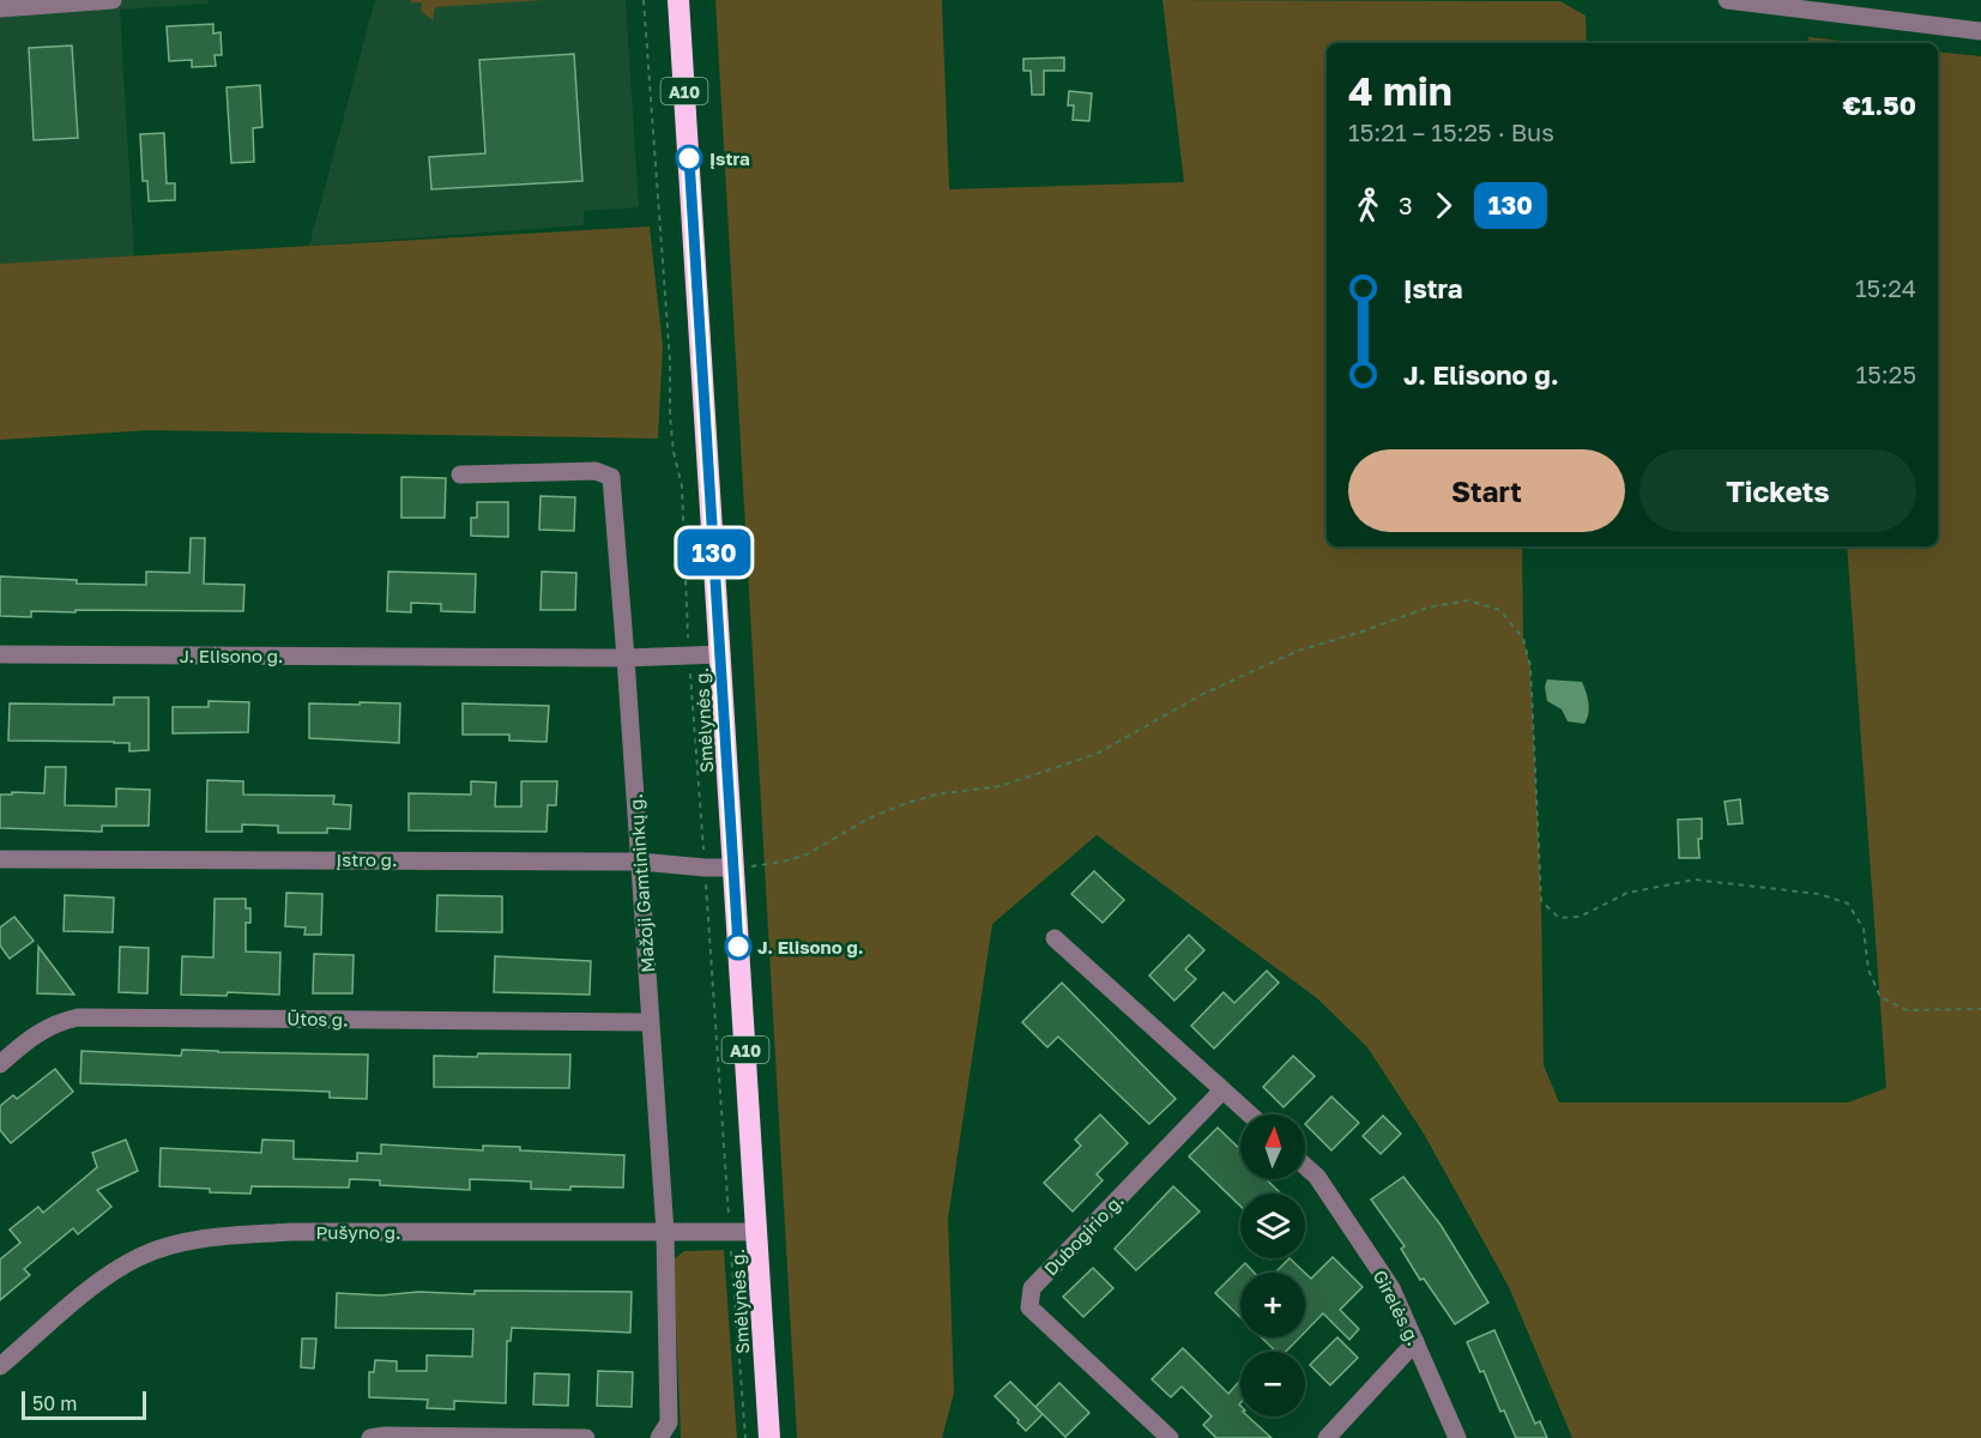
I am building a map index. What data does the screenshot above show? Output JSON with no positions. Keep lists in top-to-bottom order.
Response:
{
  "streets": {
    "highway": ["A10", "Smėlynės g."],
    "street": [
      "J. Elisono g.",
      "Įstro g.",
      "Mažoji Gamtininkų g.",
      "Ūtos g.",
      "Pušyno g.",
      "Dubogirio g.",
      "Girelės g."
    ]
  },
  "crossings": [
    ["J. Elisono g.", "Smėlynės g."],
    ["J. Elisono g.", "Mažoji Gamtininkų g."],
    ["Smėlynės g.", "Įstro g."],
    ["Smėlynės g.", "Pušyno g."],
    ["Įstro g.", "Mažoji Gamtininkų g."],
    ["Mažoji Gamtininkų g.", "Ūtos g."],
    ["Mažoji Gamtininkų g.", "Pušyno g."]
  ],
  "places": ["Įstra", "J. Elisono g."],
  "lines": ["bus line 130"],
  "scale_bar": "50 m",
  "north": "top",
  "page": {
    "on_map": "130",
    "heading": ["4 min", "15:21 – 15:25 · Bus", "€1.50"],
    "legs": ["3", "130"],
    "list": [
      {
        "name": "Įstra",
        "value": "15:24"
      },
      {
        "name": "J. Elisono g.",
        "value": "15:25"
      }
    ],
    "buttons": ["Start", "Tickets"],
    "map_buttons": ["+", "−"],
    "scale": "50 m"
  }
}
